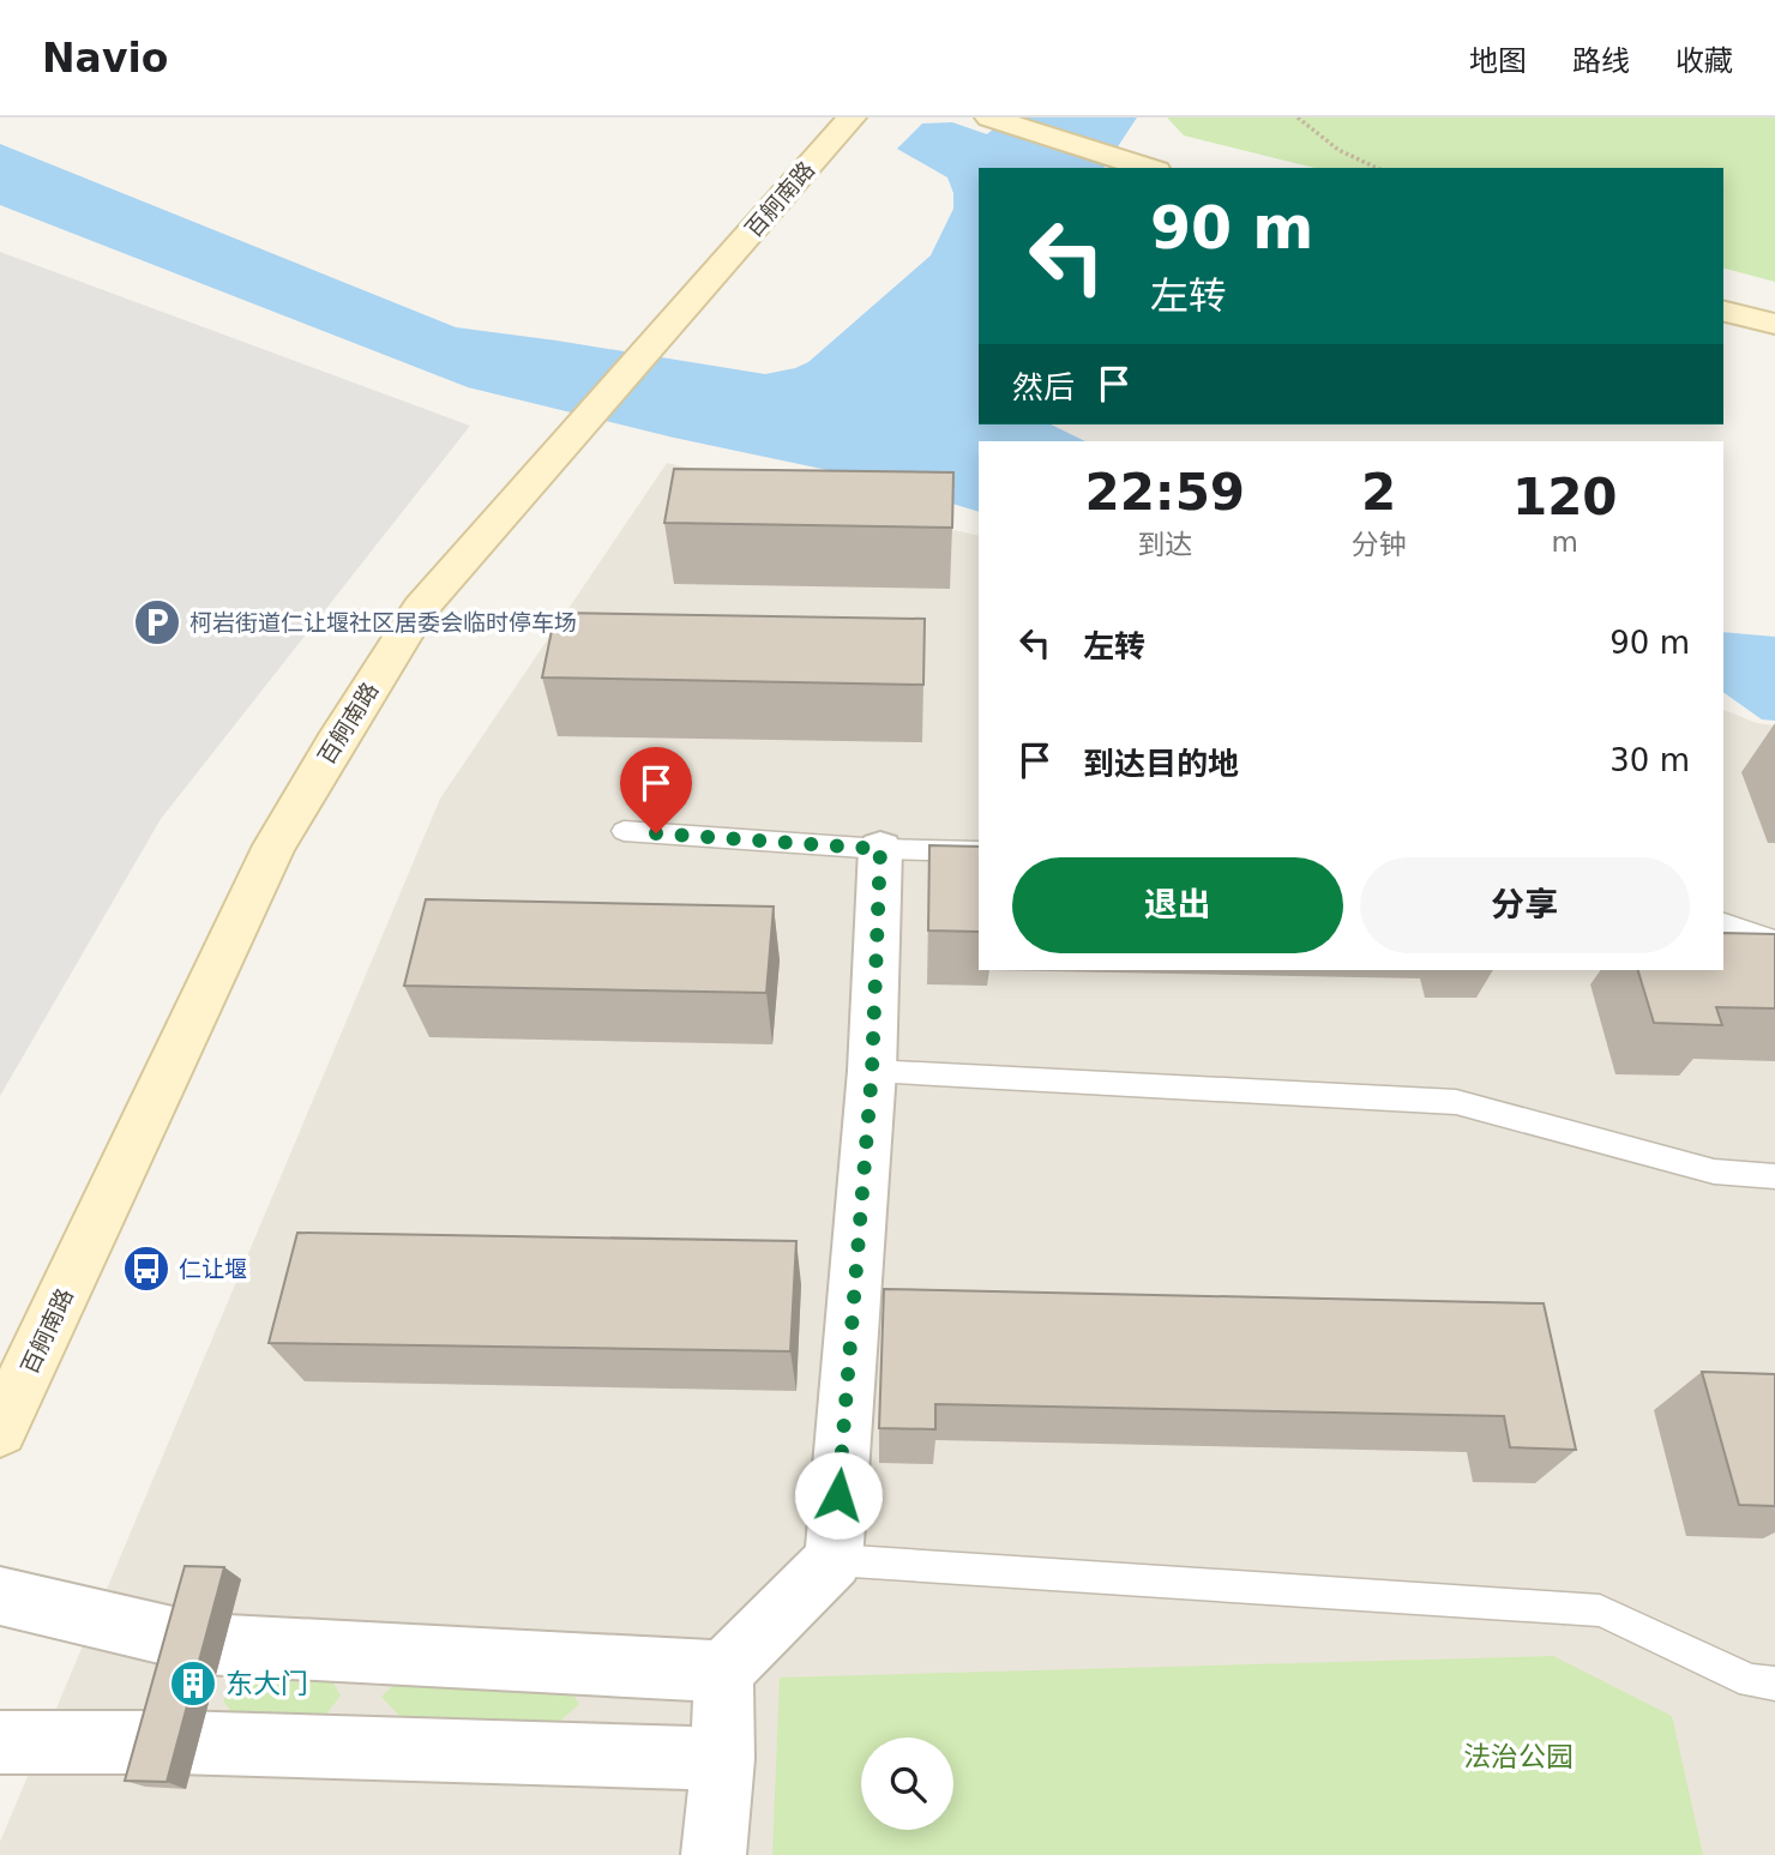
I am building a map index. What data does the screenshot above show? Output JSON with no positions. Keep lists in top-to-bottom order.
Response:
{
  "streets": {
    "street": ["百舸南路"]
  },
  "parks": ["法治公园"],
  "places": {
    "parking": ["柯岩街道仁让堰社区居委会临时停车场"],
    "bus stop": ["仁让堰"],
    "building": ["东大门"]
  },
  "page": {
    "header": "Navio",
    "nav": ["地图", "路线", "收藏"],
    "turn": ["90 m", "左转"],
    "then": "然后",
    "eta": [
      "22:59",
      "到达",
      "2",
      "分钟",
      "120",
      "m"
    ],
    "list": [
      {
        "name": "左转",
        "value": "90 m"
      },
      {
        "name": "到达目的地",
        "value": "30 m"
      }
    ],
    "buttons": ["退出", "分享"]
  }
}
